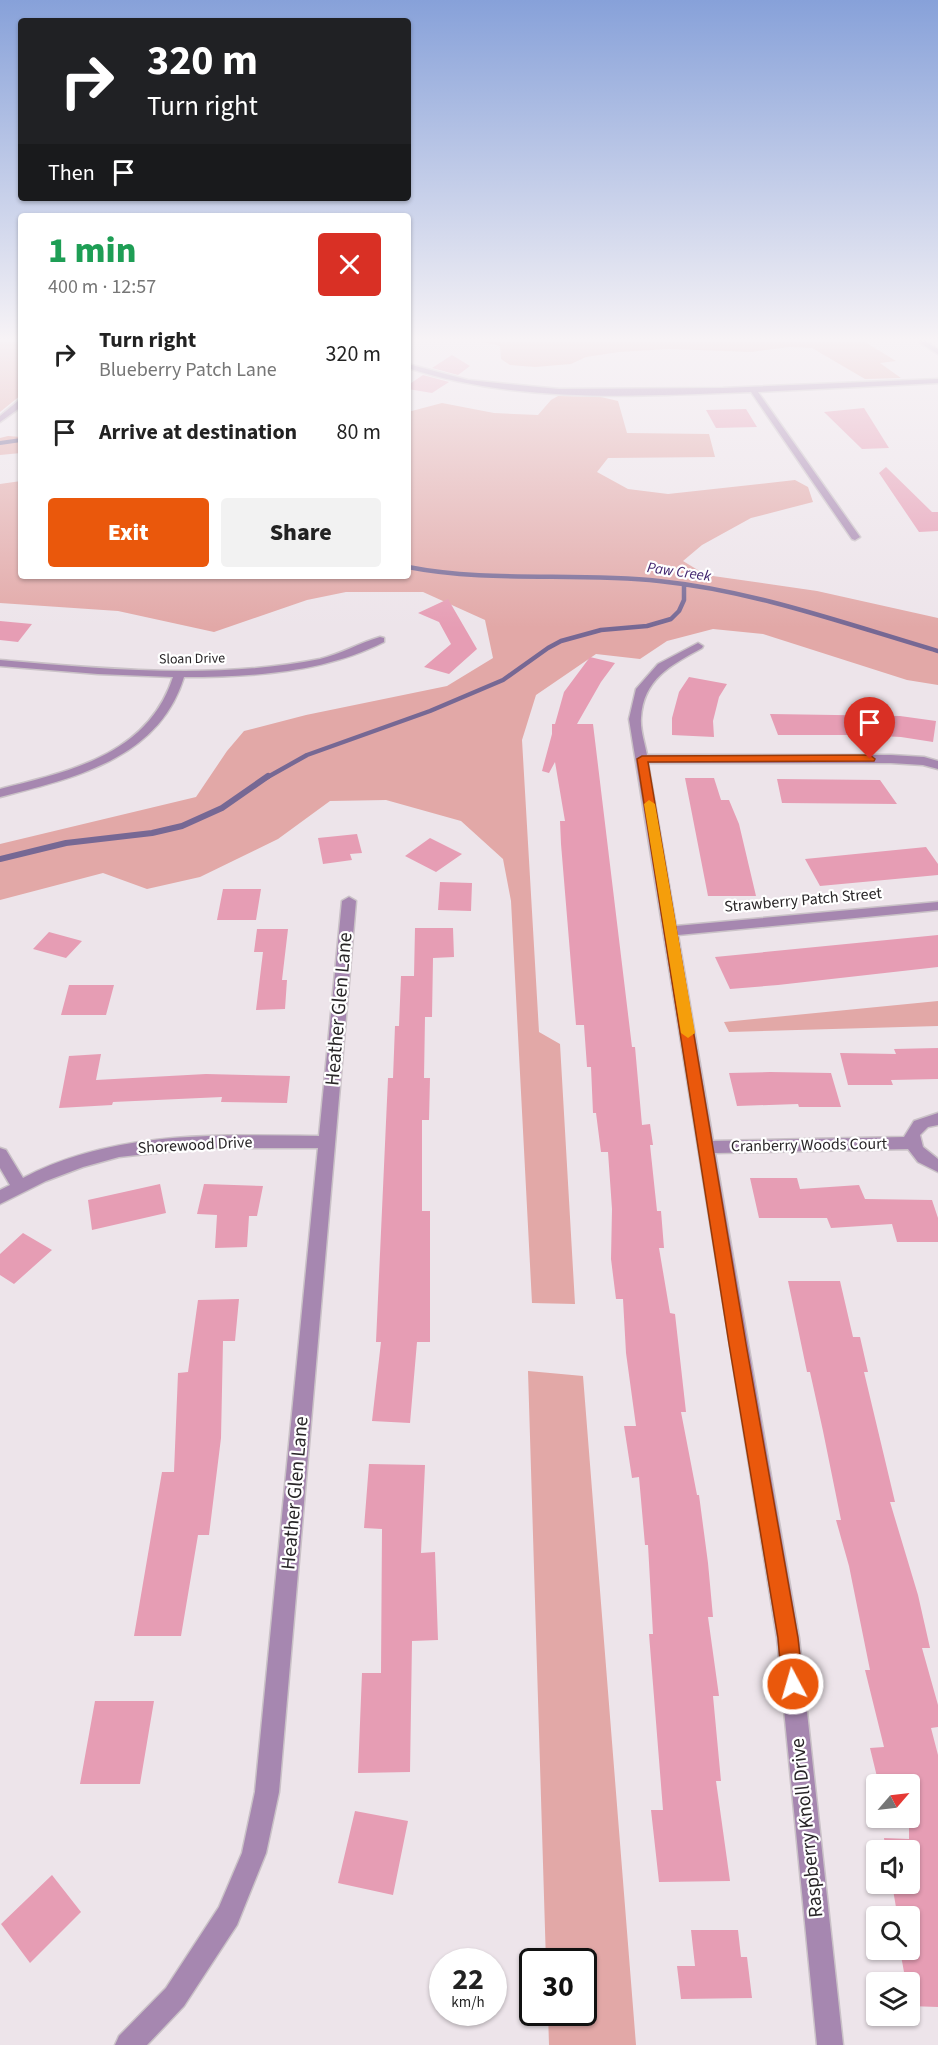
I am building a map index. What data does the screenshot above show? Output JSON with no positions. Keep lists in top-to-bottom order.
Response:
{
  "streets": {
    "street": [
      "Sloan Drive",
      "Strawberry Patch Street",
      "Heather Glen Lane",
      "Shorewood Drive",
      "Cranberry Woods Court",
      "Raspberry Knoll Drive"
    ]
  },
  "crossings": [
    ["Strawberry Patch Street", "Raspberry Knoll Drive"],
    ["Heather Glen Lane", "Shorewood Drive"],
    ["Cranberry Woods Court", "Raspberry Knoll Drive"]
  ],
  "water": ["Paw Creek"],
  "north": "top right",
  "page": {
    "turn": ["320 m", "Turn right"],
    "then": "Then",
    "heading": ["1 min", "400 m · 12:57"],
    "list": [
      {
        "name": "Turn right",
        "note": "Blueberry Patch Lane",
        "value": "320 m"
      },
      {
        "name": "Arrive at destination",
        "value": "80 m"
      }
    ],
    "buttons": ["Exit", "Share"],
    "speed": "22 km/h",
    "limit": "30"
  }
}
